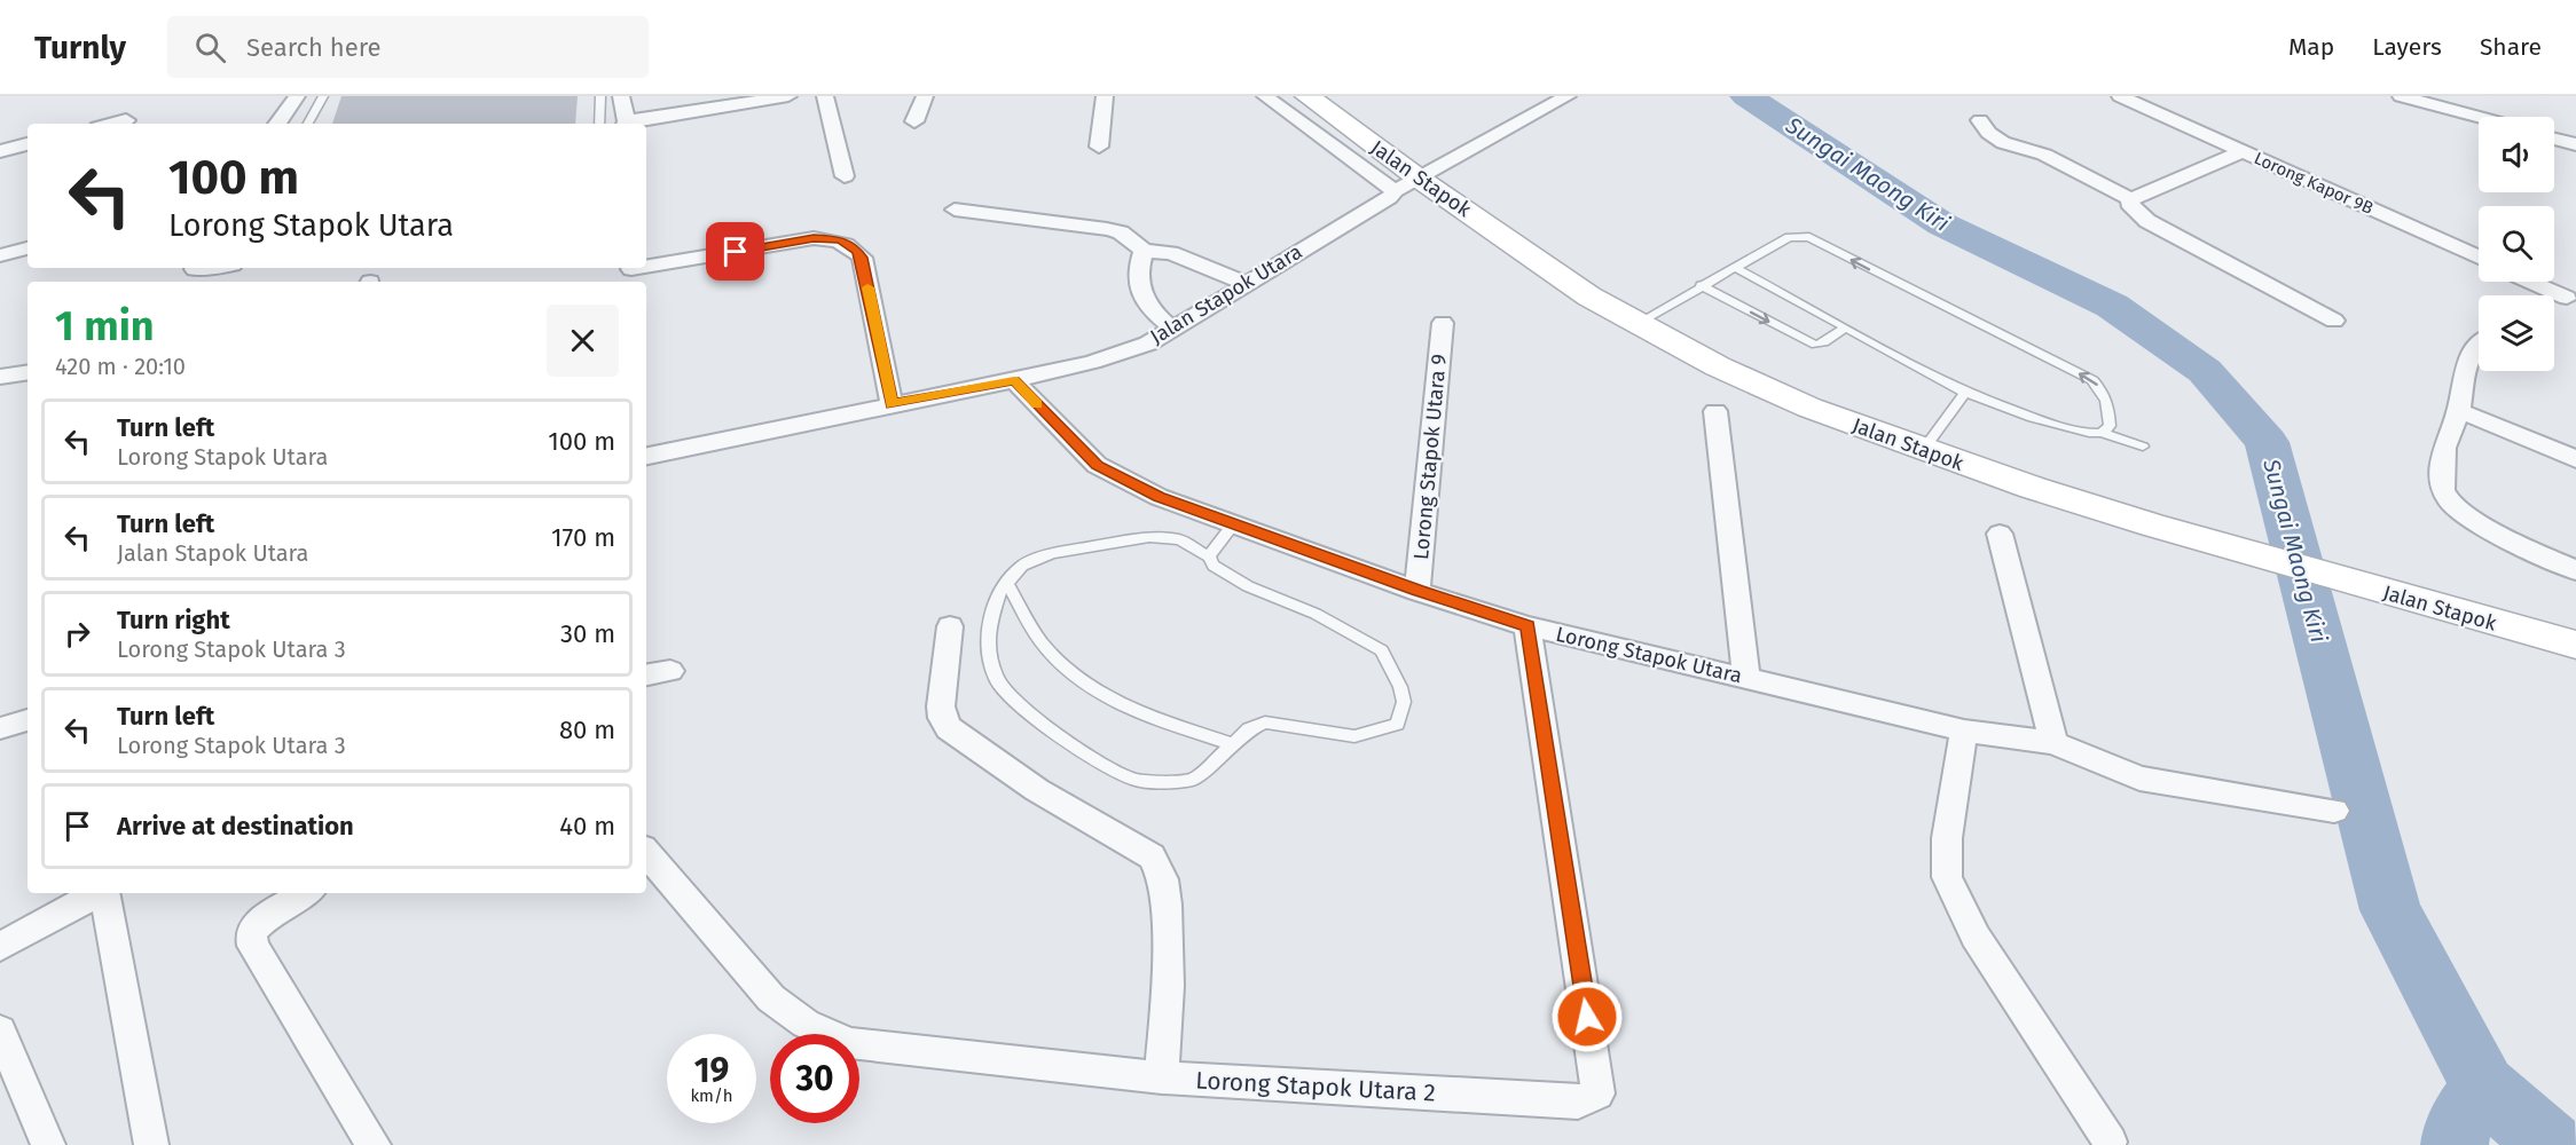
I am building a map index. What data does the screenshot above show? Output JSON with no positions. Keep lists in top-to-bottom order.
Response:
{
  "streets": {
    "main road": ["Jalan Stapok"],
    "street": [
      "Lorong Kapor 9B",
      "Jalan Stapok Utara",
      "Lorong Stapok Utara 9",
      "Lorong Stapok Utara",
      "Lorong Stapok Utara 2"
    ]
  },
  "crossings": [
    ["Jalan Stapok", "Jalan Stapok Utara"],
    ["Jalan Stapok Utara", "Lorong Stapok Utara"],
    ["Lorong Stapok Utara 9", "Lorong Stapok Utara"],
    ["Lorong Stapok Utara", "Lorong Stapok Utara 2"]
  ],
  "water": ["Sungai Maong Kiri"],
  "page": {
    "header": "Turnly",
    "search": "Search here",
    "nav": ["Map", "Layers", "Share"],
    "turn": ["100 m", "Lorong Stapok Utara"],
    "heading": ["1 min", "420 m · 20:10"],
    "list": [
      {
        "name": "Turn left",
        "note": "Lorong Stapok Utara",
        "value": "100 m"
      },
      {
        "name": "Turn left",
        "note": "Jalan Stapok Utara",
        "value": "170 m"
      },
      {
        "name": "Turn right",
        "note": "Lorong Stapok Utara 3",
        "value": "30 m"
      },
      {
        "name": "Turn left",
        "note": "Lorong Stapok Utara 3",
        "value": "80 m"
      },
      {
        "name": "Arrive at destination",
        "value": "40 m"
      }
    ],
    "speed": "19 km/h",
    "limit": "30"
  }
}
